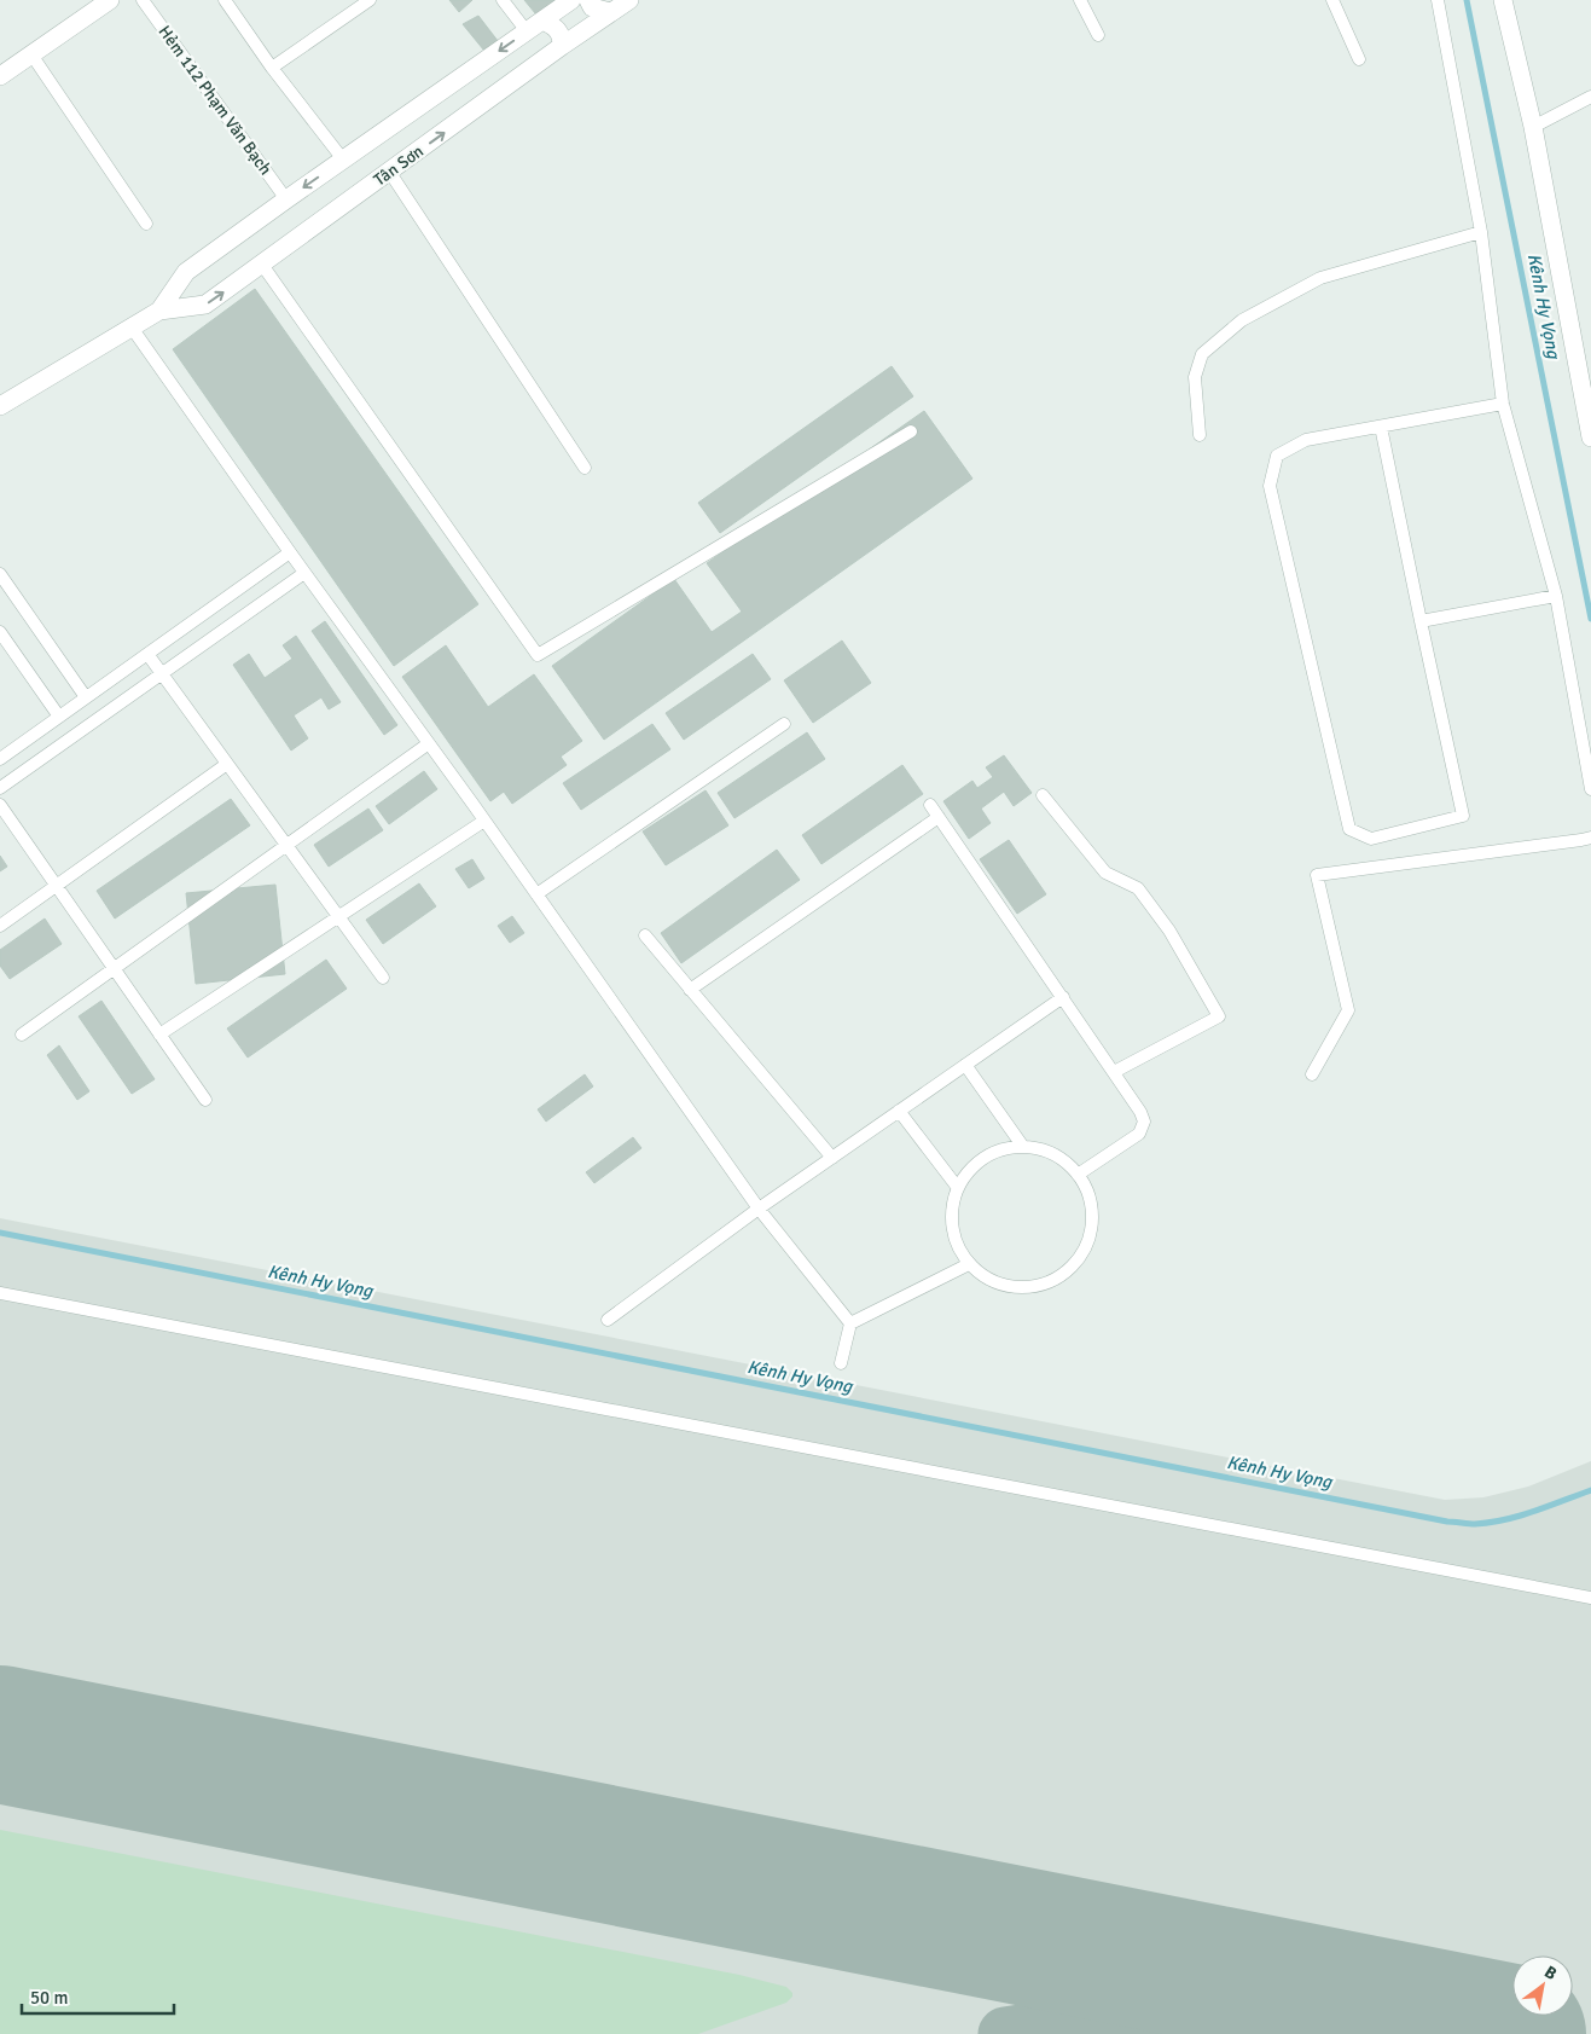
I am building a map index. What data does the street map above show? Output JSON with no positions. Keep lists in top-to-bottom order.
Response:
{
  "streets": {
    "street": ["Tân Sơn"],
    "lane": ["Hẻm 112 Phạm Văn Bạch"]
  },
  "crossings": [
    ["Hẻm 112 Phạm Văn Bạch", "Tân Sơn"]
  ],
  "water": ["Kênh Hy Vọng"],
  "scale_bar": "50 m",
  "north": "top right"
}
